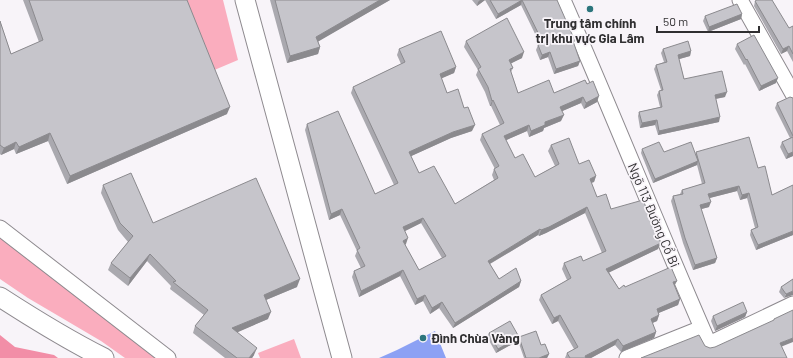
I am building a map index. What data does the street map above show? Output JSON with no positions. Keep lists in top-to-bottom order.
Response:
{
  "streets": {
    "street": ["Ngõ 113 Đường Cổ Bi"]
  },
  "places": ["Trung tâm chính trị khu vực Gia Lâm", "Đình Chùa Vàng"],
  "scale_bar": "50 m"
}
